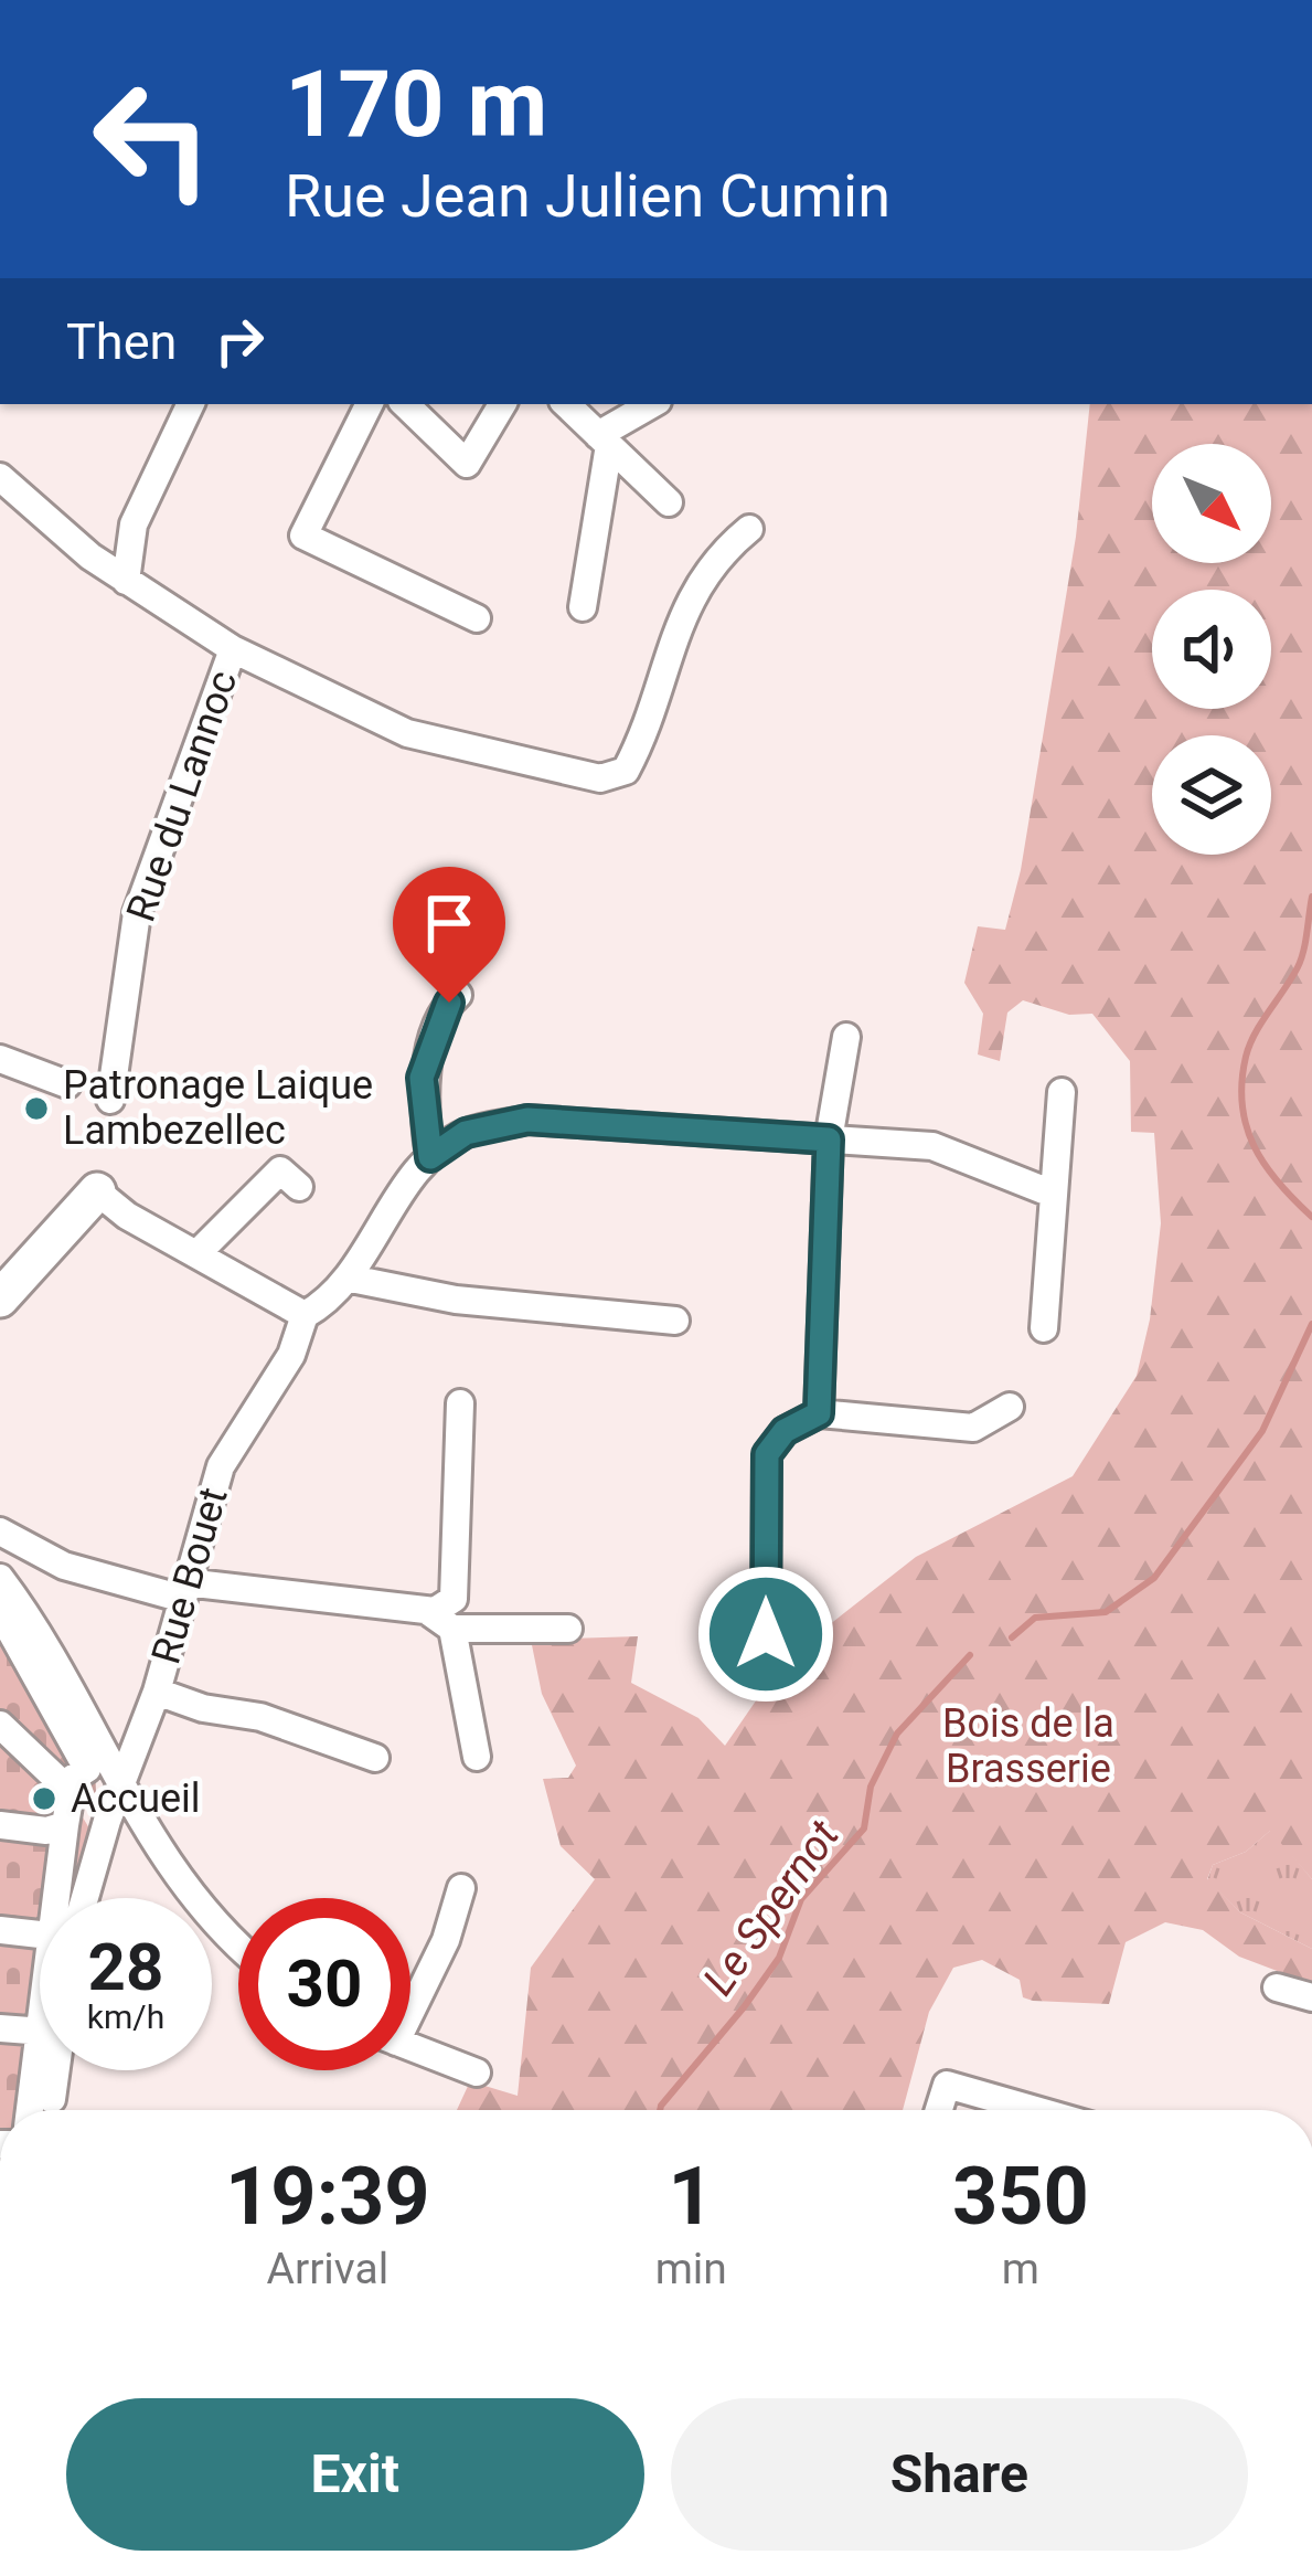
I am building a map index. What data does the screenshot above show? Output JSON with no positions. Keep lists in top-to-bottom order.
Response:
{
  "streets": {
    "street": ["Rue du Lannoc", "Rue Bouet"]
  },
  "water": ["Le Spernot"],
  "parks": ["Bois de la Brasserie"],
  "places": ["Patronage Laique Lambezellec", "Accueil"],
  "north": "bottom right",
  "page": {
    "turn": ["170 m", "Rue Jean Julien Cumin"],
    "then": "Then",
    "speed": "28 km/h",
    "limit": "30",
    "eta": [
      "19:39",
      "Arrival",
      "1",
      "min",
      "350",
      "m"
    ],
    "buttons": ["Exit", "Share"]
  }
}
